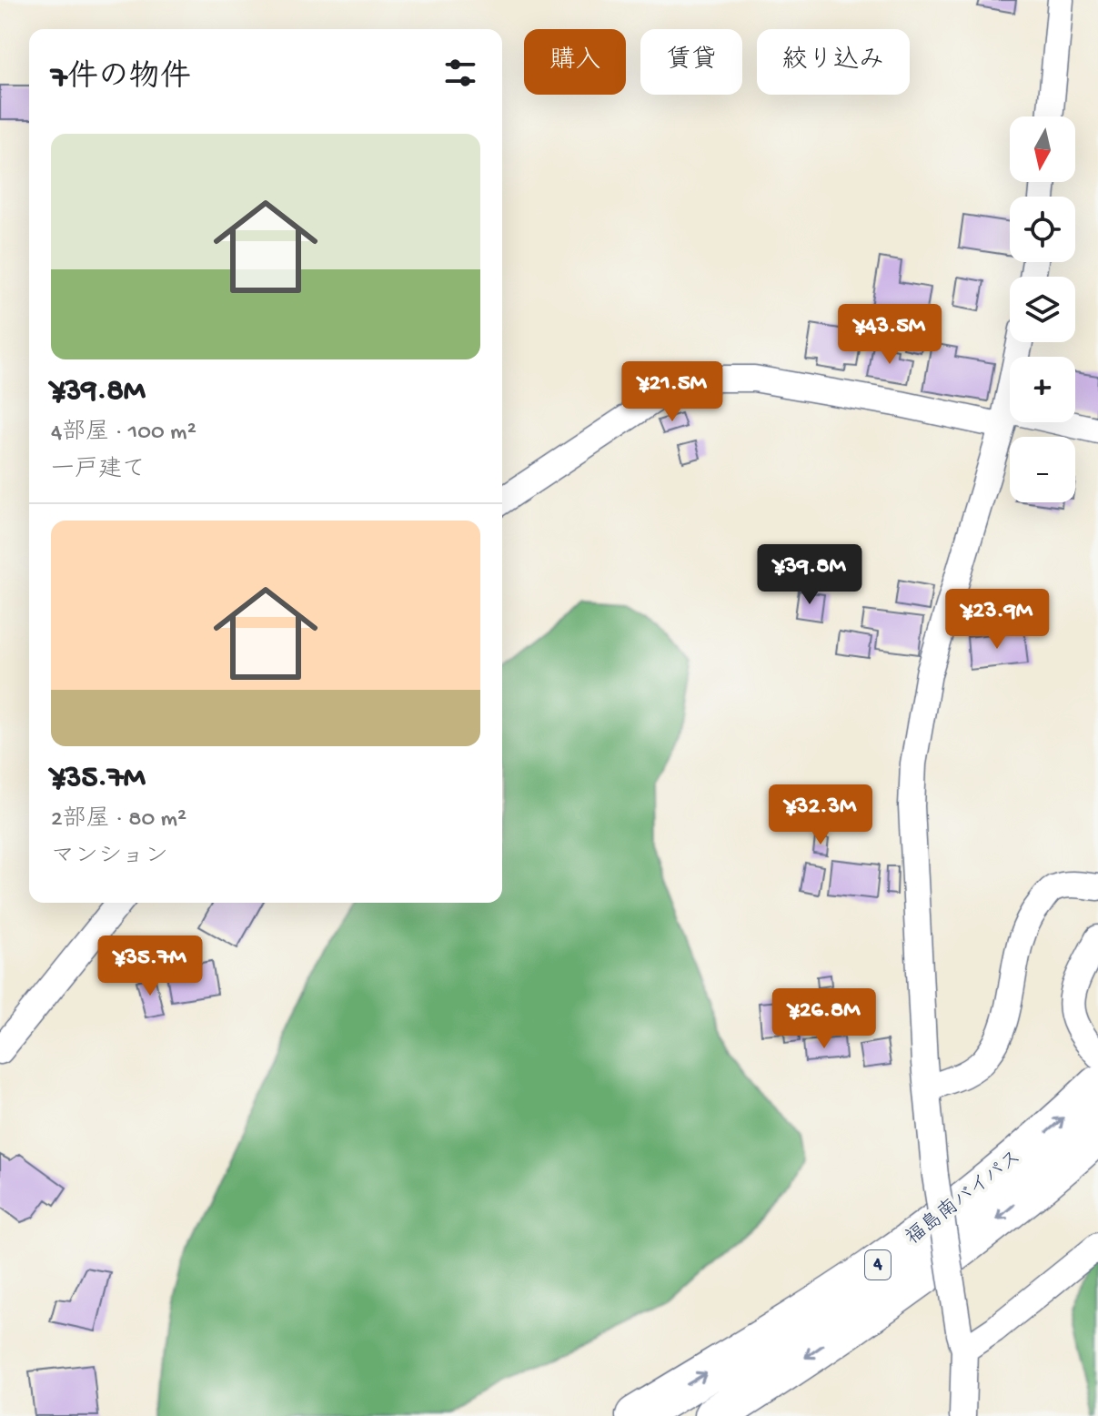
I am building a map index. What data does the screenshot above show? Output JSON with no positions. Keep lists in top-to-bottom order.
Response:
{
  "streets": {
    "highway": ["福島南バイパス", "4"]
  },
  "north": "bottom",
  "page": {
    "chip": ["購入", "賃貸", "絞り込み"],
    "heading": "7件の物件",
    "map_buttons": ["+", "−"],
    "list": [
      {
        "name": "¥39.8M",
        "note": "4部屋 · 100 m² · 一戸建て"
      },
      {
        "name": "¥35.7M",
        "note": "2部屋 · 80 m² · マンション"
      }
    ],
    "price": [
      "¥43.5M",
      "¥21.5M",
      "¥39.8M",
      "¥23.9M",
      "¥32.3M",
      "¥35.7M",
      "¥26.8M"
    ]
  }
}
